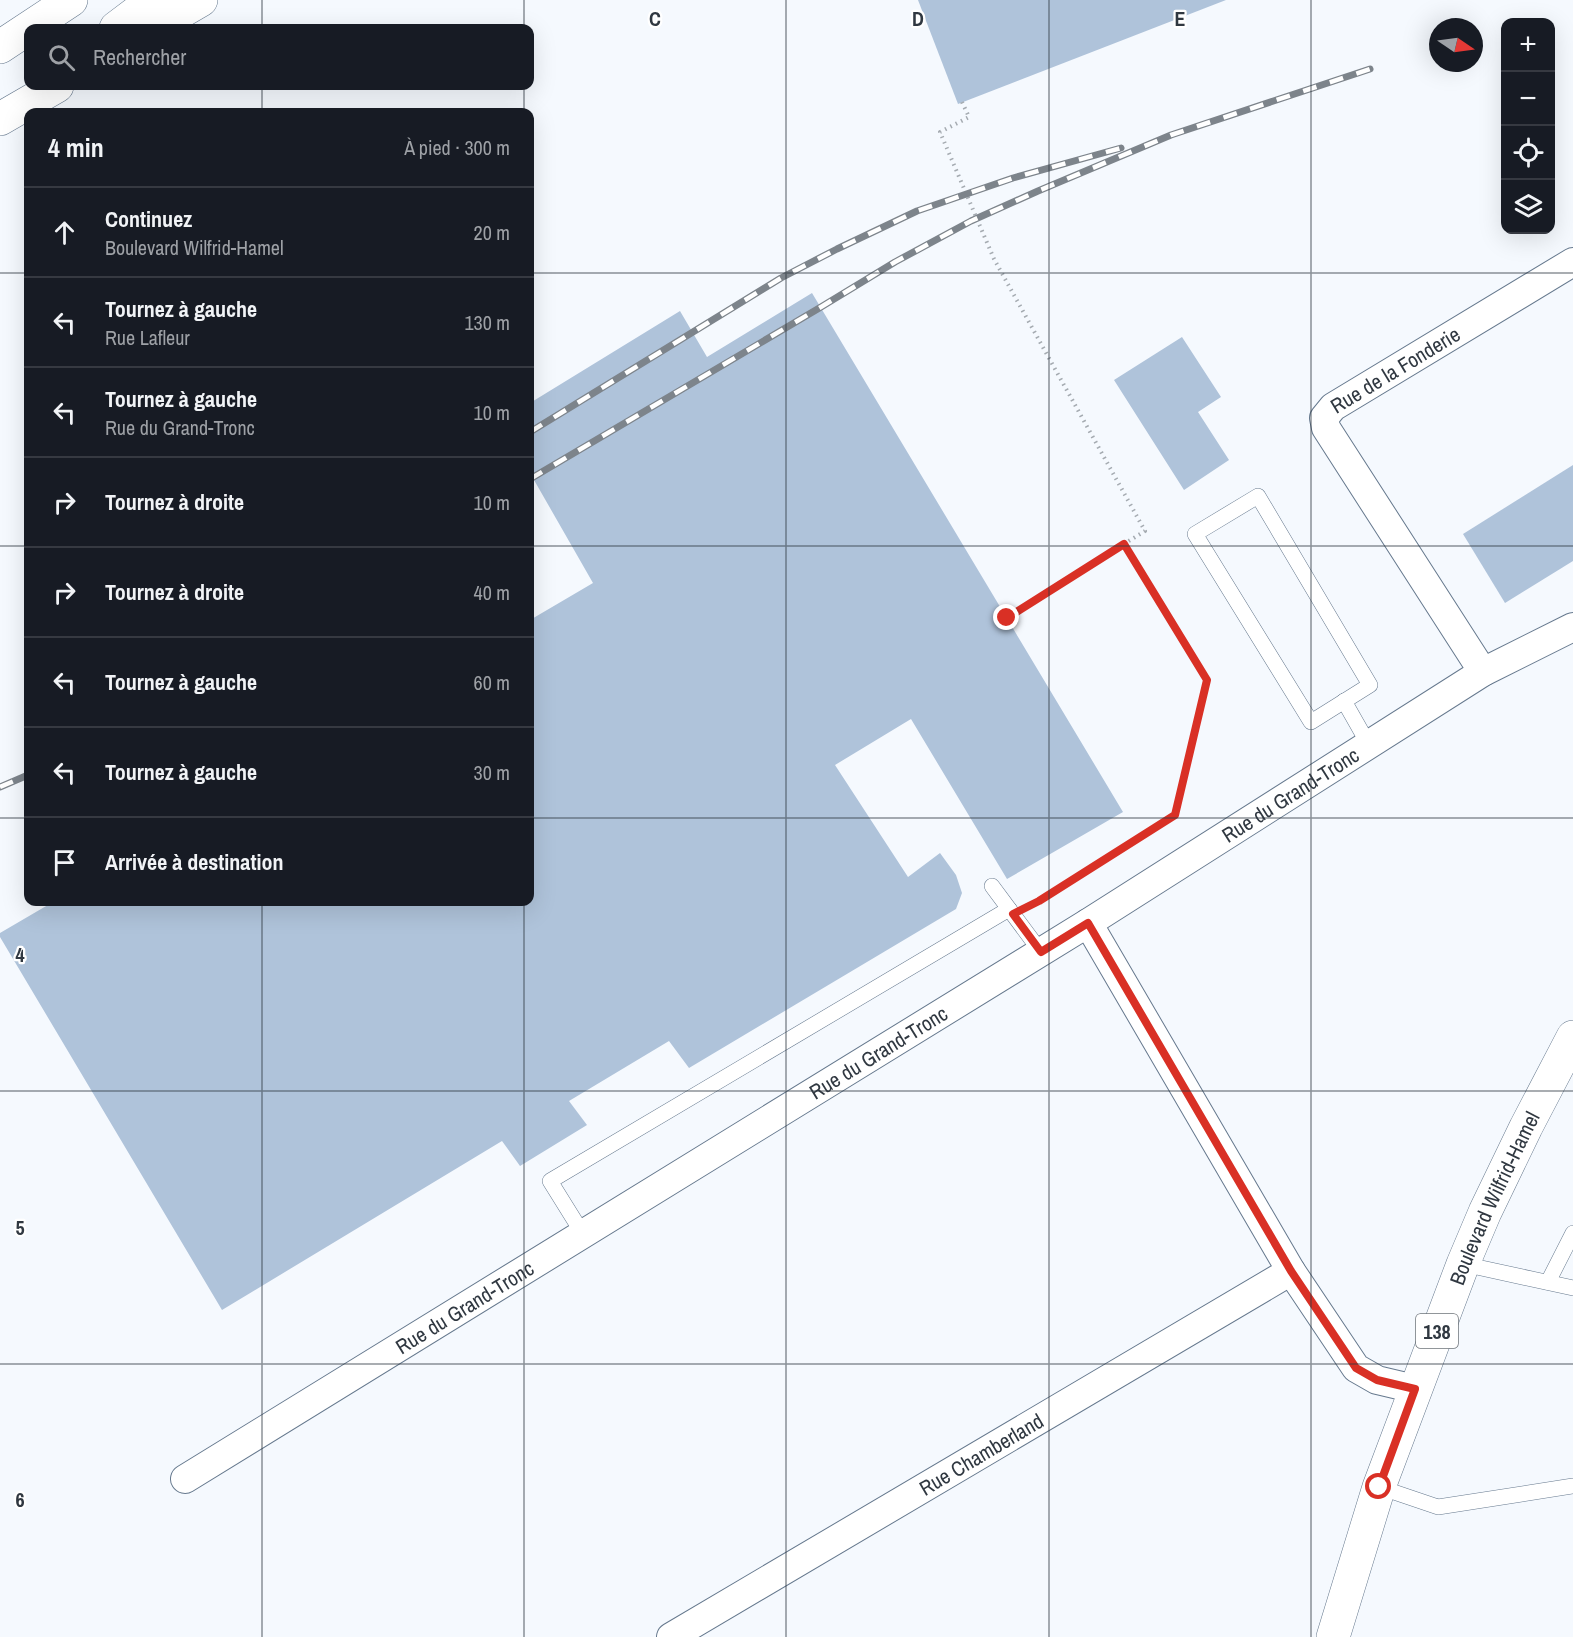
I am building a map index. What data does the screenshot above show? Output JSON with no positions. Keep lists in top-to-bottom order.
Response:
{
  "streets": {
    "main road": ["Boulevard Wilfrid-Hamel", "138"],
    "street": ["Rue de la Fonderie", "Rue du Grand-Tronc", "Rue Chamberland"]
  },
  "crossings": [
    ["Rue de la Fonderie", "Rue du Grand-Tronc"]
  ],
  "north": "right",
  "page": {
    "map_buttons": ["+", "−"],
    "search": "Rechercher",
    "heading": ["4 min", "À pied · 300 m"],
    "list": [
      ["Continuez", "Boulevard Wilfrid-Hamel", "20 m"],
      ["Tournez à gauche", "Rue Lafleur", "130 m"],
      ["Tournez à gauche", "Rue du Grand-Tronc", "10 m"],
      ["Tournez à droite", "10 m"],
      ["Tournez à droite", "40 m"],
      ["Tournez à gauche", "60 m"],
      ["Tournez à gauche", "30 m"],
      "Arrivée à destination"
    ]
  },
  "grid": {
    "columns": ["C", "D", "E"],
    "rows": ["4", "5", "6"]
  }
}
